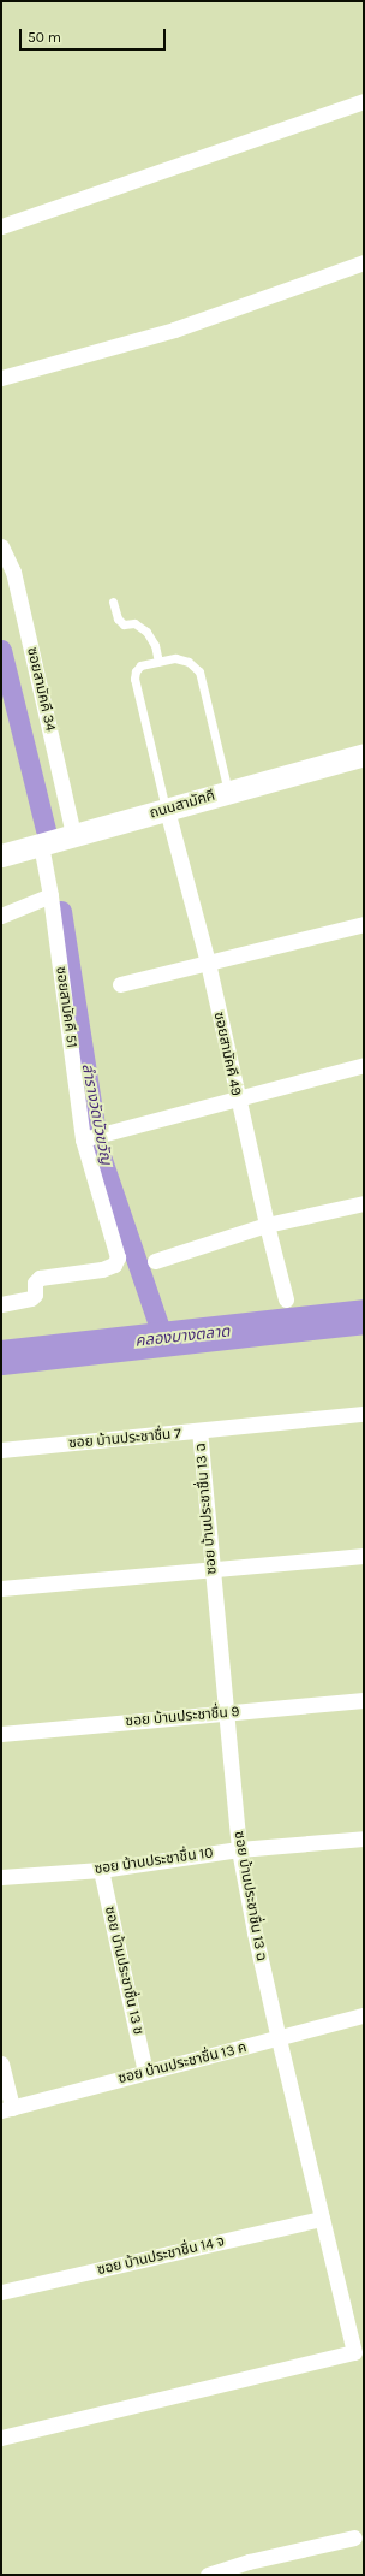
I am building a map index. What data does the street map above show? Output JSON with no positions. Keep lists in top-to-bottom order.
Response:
{
  "streets": {
    "main road": ["ถนนสามัคคี"],
    "street": [
      "ซอยสามัคคี 34",
      "ซอยสามัคคี 51",
      "ซอยสามัคคี 49",
      "ซอย บ้านประชาชื่น 7",
      "ซอย บ้านประชาชื่น 13 ฉ",
      "ซอย บ้านประชาชื่น 9",
      "ซอย บ้านประชาชื่น 10",
      "ซอย บ้านประชาชื่น 13 ช",
      "ซอย บ้านประชาชื่น 13 ค",
      "ซอย บ้านประชาชื่น 14 จ"
    ]
  },
  "crossings": [
    ["ซอยสามัคคี 34", "ถนนสามัคคี"],
    ["ถนนสามัคคี", "ซอยสามัคคี 51"],
    ["ถนนสามัคคี", "ซอยสามัคคี 49"],
    ["ซอย บ้านประชาชื่น 7", "ซอย บ้านประชาชื่น 13 ฉ"],
    ["ซอย บ้านประชาชื่น 13 ฉ", "ซอย บ้านประชาชื่น 9"],
    ["ซอย บ้านประชาชื่น 13 ฉ", "ซอย บ้านประชาชื่น 10"],
    ["ซอย บ้านประชาชื่น 13 ฉ", "ซอย บ้านประชาชื่น 13 ค"],
    ["ซอย บ้านประชาชื่น 13 ฉ", "ซอย บ้านประชาชื่น 14 จ"],
    ["ซอย บ้านประชาชื่น 10", "ซอย บ้านประชาชื่น 13 ช"],
    ["ซอย บ้านประชาชื่น 13 ช", "ซอย บ้านประชาชื่น 13 ค"]
  ],
  "water": ["ลำรางวัดบัวขวัญ", "คลองบางตลาด"],
  "scale_bar": "50 m"
}
